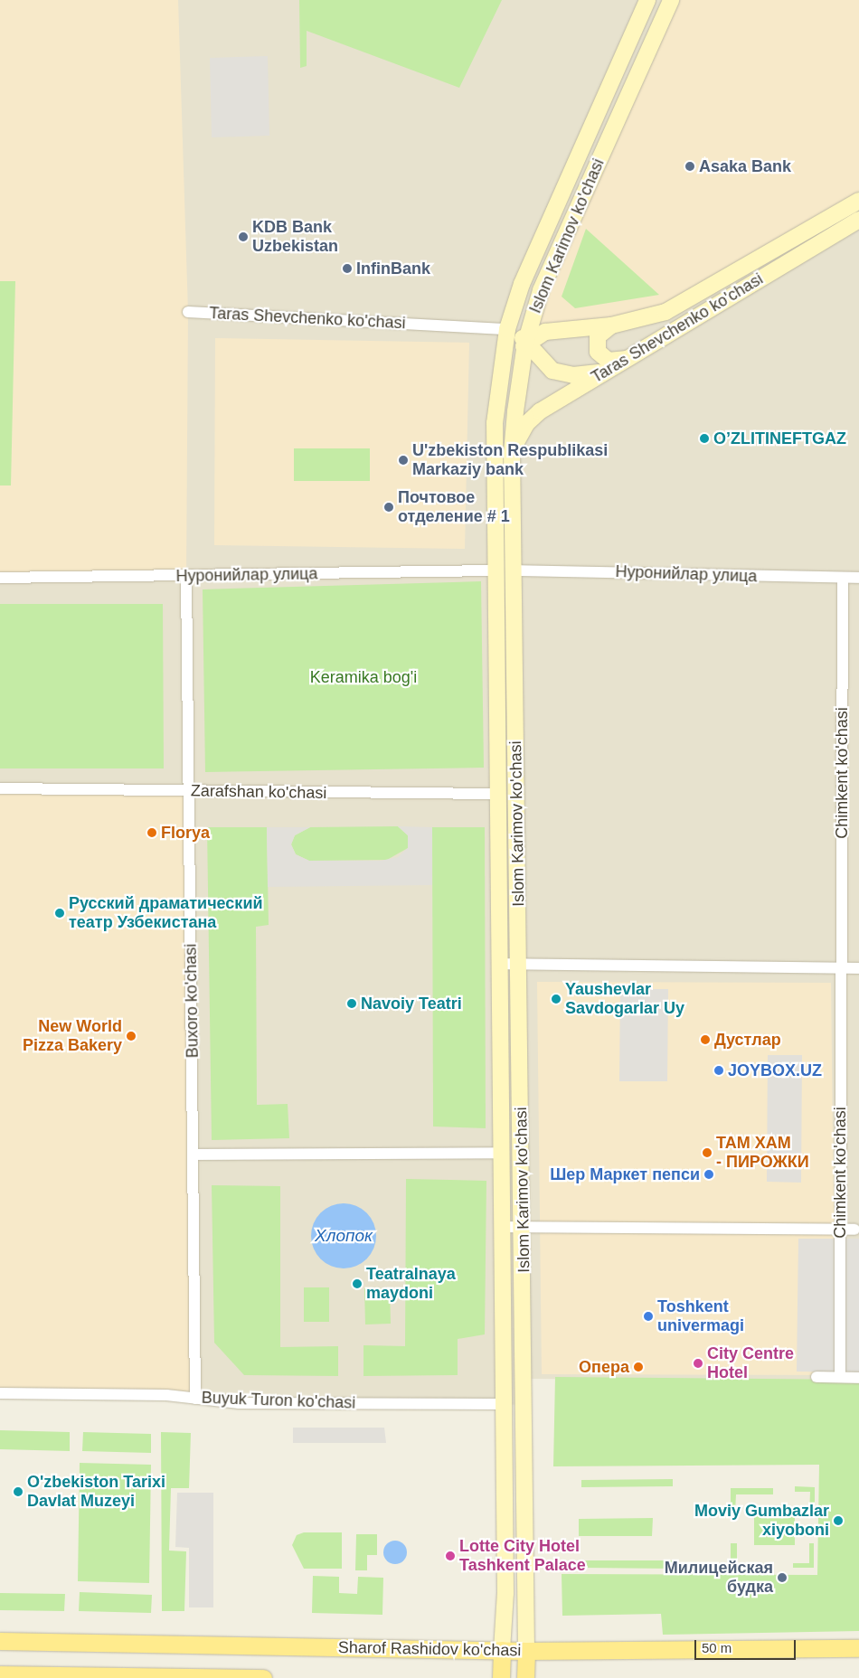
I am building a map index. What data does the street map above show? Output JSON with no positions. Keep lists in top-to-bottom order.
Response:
{
  "streets": {
    "main road": [
      "Islom Karimov ko'chasi",
      "Taras Shevchenko ko'chasi",
      "Zarafshan ko'chasi",
      "Sharof Rashidov ko'chasi"
    ],
    "street": [
      "Нуронийлар улица",
      "Chimkent ko'chasi",
      "Buxoro ko'chasi",
      "Buyuk Turon ko'chasi"
    ]
  },
  "crossings": [
    ["Islom Karimov ko'chasi", "Taras Shevchenko ko'chasi"],
    ["Islom Karimov ko'chasi", "Нуронийлар улица"],
    ["Islom Karimov ko'chasi", "Zarafshan ko'chasi"],
    ["Islom Karimov ko'chasi", "Buyuk Turon ko'chasi"],
    ["Islom Karimov ko'chasi", "Sharof Rashidov ko'chasi"],
    ["Нуронийлар улица", "Chimkent ko'chasi"],
    ["Нуронийлар улица", "Buxoro ko'chasi"],
    ["Zarafshan ko'chasi", "Buxoro ko'chasi"],
    ["Buxoro ko'chasi", "Buyuk Turon ko'chasi"]
  ],
  "water": ["Хлопок"],
  "parks": ["Keramika bog'i"],
  "places": [
    "Asaka Bank",
    "KDB Bank Uzbekistan",
    "InfinBank",
    "O’ZLITINEFTGAZ",
    "U'zbekiston Respublikasi Markaziy bank",
    "Почтовое отделение # 1",
    "Florya",
    "Русский драматический театр Узбекистана",
    "Yaushevlar Savdogarlar Uy",
    "Navoiy Teatri",
    "New World Pizza Bakery",
    "Дустлар",
    "JOYBOX.UZ",
    "ТАМ ХАМ - ПИРОЖКИ",
    "Шер Маркет пепси",
    "Teatralnaya maydoni",
    "Toshkent univermagi",
    "City Centre Hotel",
    "Опера",
    "O'zbekiston Tarixi Davlat Muzeyi",
    "Moviy Gumbazlar xiyoboni",
    "Lotte City Hotel Tashkent Palace",
    "Милицейская будка"
  ],
  "scale_bar": "50 m"
}
